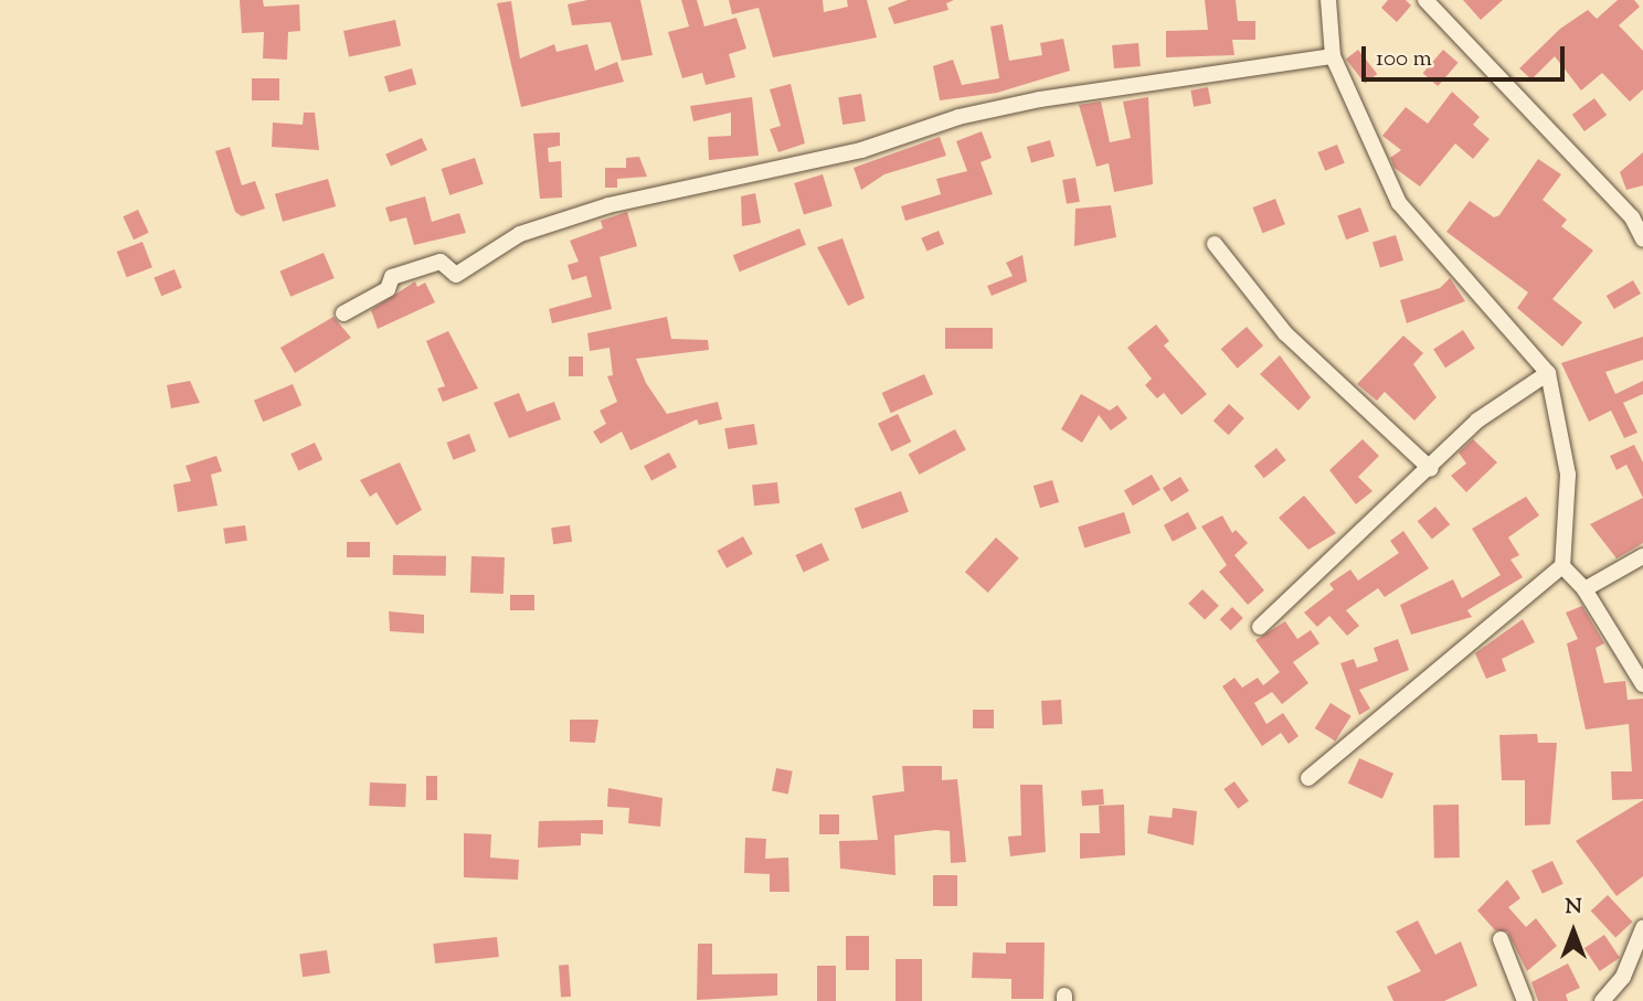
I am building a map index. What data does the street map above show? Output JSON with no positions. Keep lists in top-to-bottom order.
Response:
{
  "scale_bar": "100 m",
  "north": "top"
}
